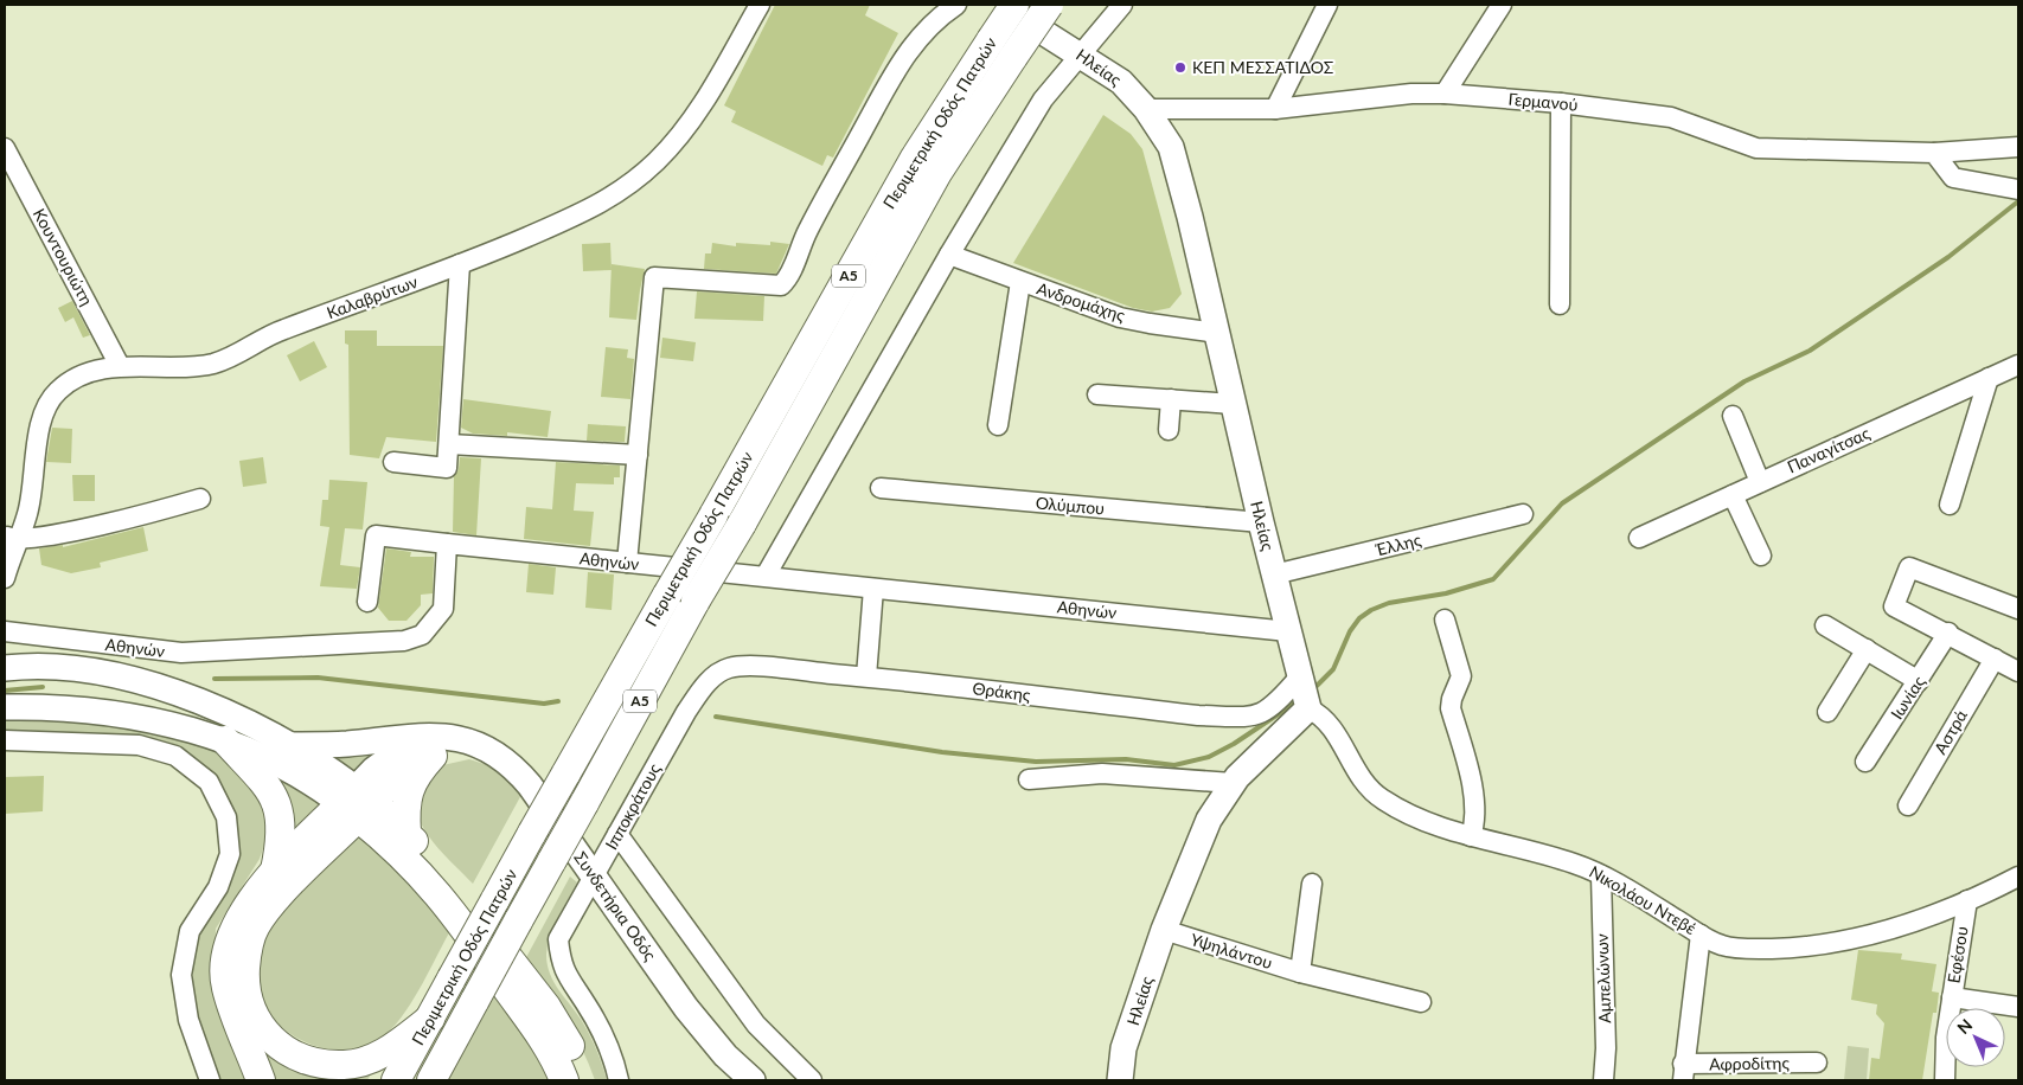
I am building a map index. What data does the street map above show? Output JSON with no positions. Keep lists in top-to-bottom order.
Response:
{
  "streets": {
    "highway": ["Περιμετρική Οδός Πατρών", "Α5"],
    "main road": ["Ηλείας", "Συνδετήρια Οδός"],
    "street": [
      "Γερμανού",
      "Κουντουριώτη",
      "Καλαβρύτων",
      "Ανδρομάχης",
      "Παναγίτσας",
      "Ολύμπου",
      "Έλλης",
      "Αθηνών",
      "Θράκης",
      "Ιωνίας",
      "Αστρά",
      "Ιπποκράτους",
      "Νικολάου Ντεβέ",
      "Υψηλάντου",
      "Εφέσου",
      "Αμπελώνων",
      "Αφροδίτης"
    ]
  },
  "crossings": [
    ["Ηλείας", "Γερμανού"],
    ["Ηλείας", "Ανδρομάχης"],
    ["Ηλείας", "Ολύμπου"],
    ["Ηλείας", "Έλλης"],
    ["Ηλείας", "Αθηνών"],
    ["Ηλείας", "Θράκης"],
    ["Ηλείας", "Νικολάου Ντεβέ"],
    ["Ηλείας", "Υψηλάντου"],
    ["Κουντουριώτη", "Καλαβρύτων"],
    ["Θράκης", "Ιπποκράτους"],
    ["Θράκης", "Νικολάου Ντεβέ"],
    ["Ιπποκράτους", "Συνδετήρια Οδός"],
    ["Νικολάου Ντεβέ", "Εφέσου"],
    ["Νικολάου Ντεβέ", "Αμπελώνων"]
  ],
  "places": ["ΚΕΠ ΜΕΣΣΑΤΙΔΟΣ"],
  "north": "top left"
}
